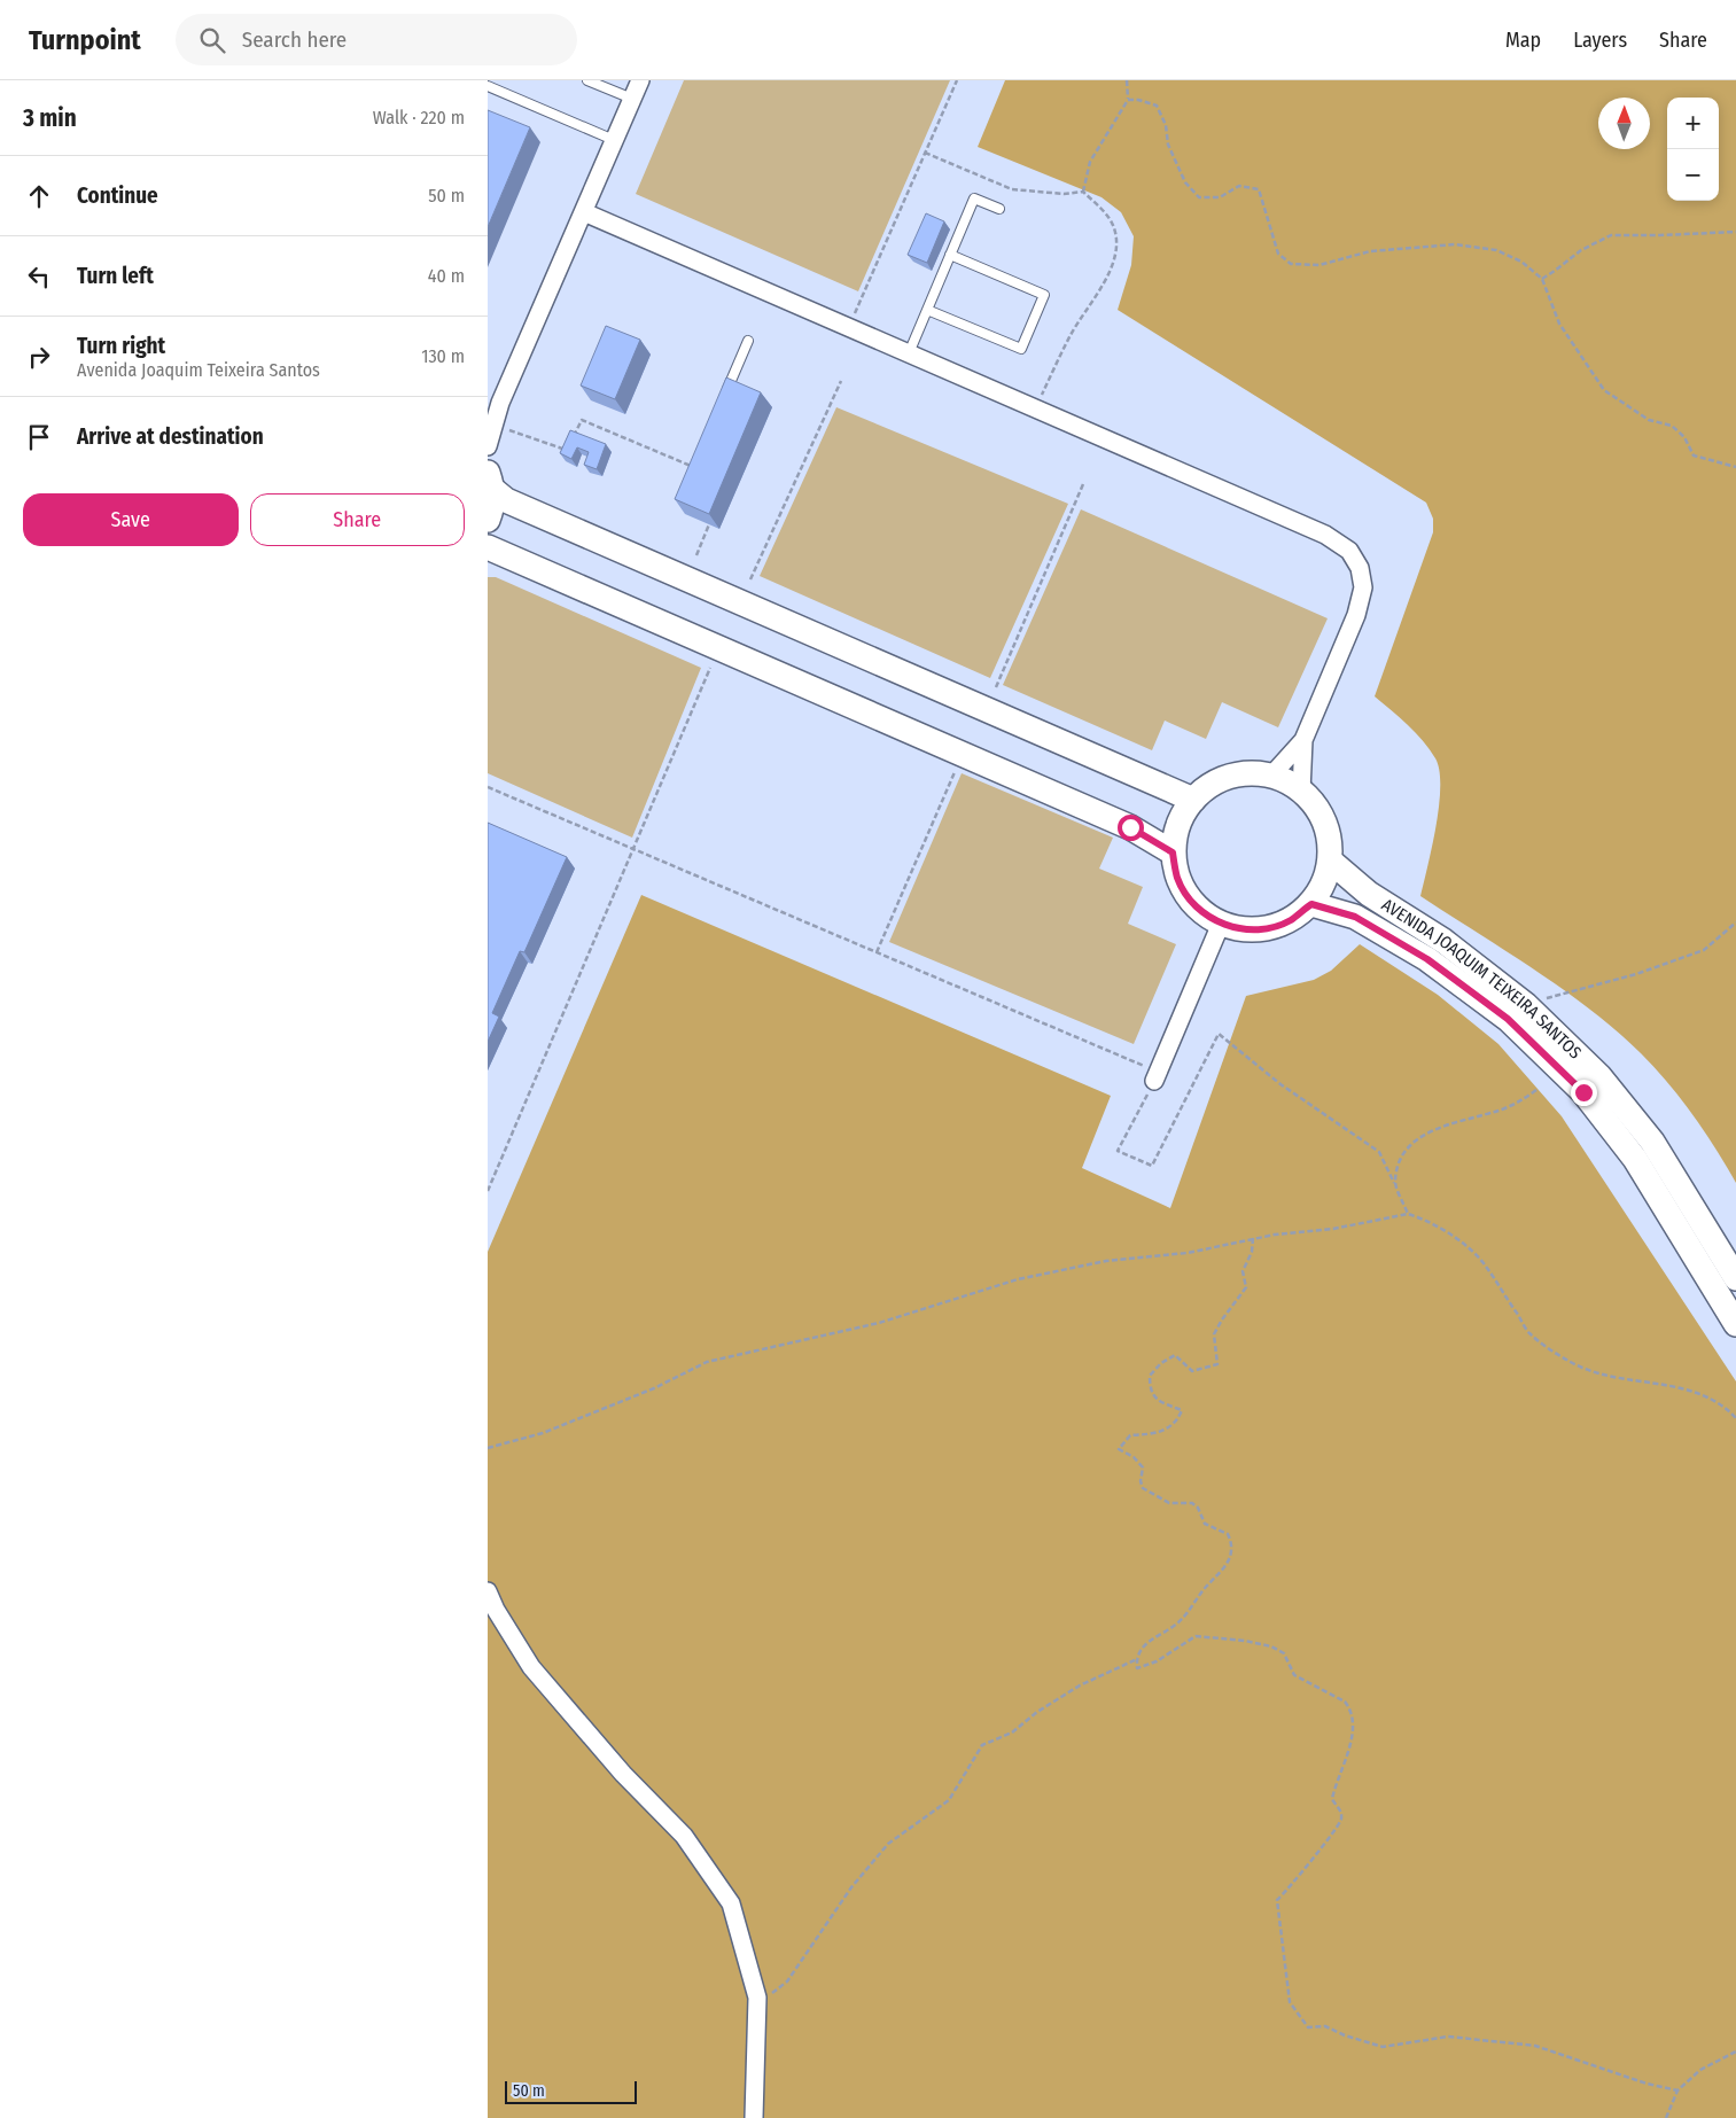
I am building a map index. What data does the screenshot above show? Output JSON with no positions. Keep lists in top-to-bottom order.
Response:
{
  "streets": {
    "street": ["AVENIDA JOAQUIM TEIXEIRA SANTOS"]
  },
  "scale_bar": "50 m",
  "north": "top",
  "page": {
    "header": "Turnpoint",
    "search": "Search here",
    "nav": ["Map", "Layers", "Share"],
    "heading": ["3 min", "Walk · 220 m"],
    "map_buttons": ["+", "−"],
    "list": [
      ["Continue", "50 m"],
      ["Turn left", "40 m"],
      ["Turn right", "Avenida Joaquim Teixeira Santos", "130 m"],
      "Arrive at destination"
    ],
    "buttons": ["Save", "Share"],
    "scale": "50 m"
  }
}
